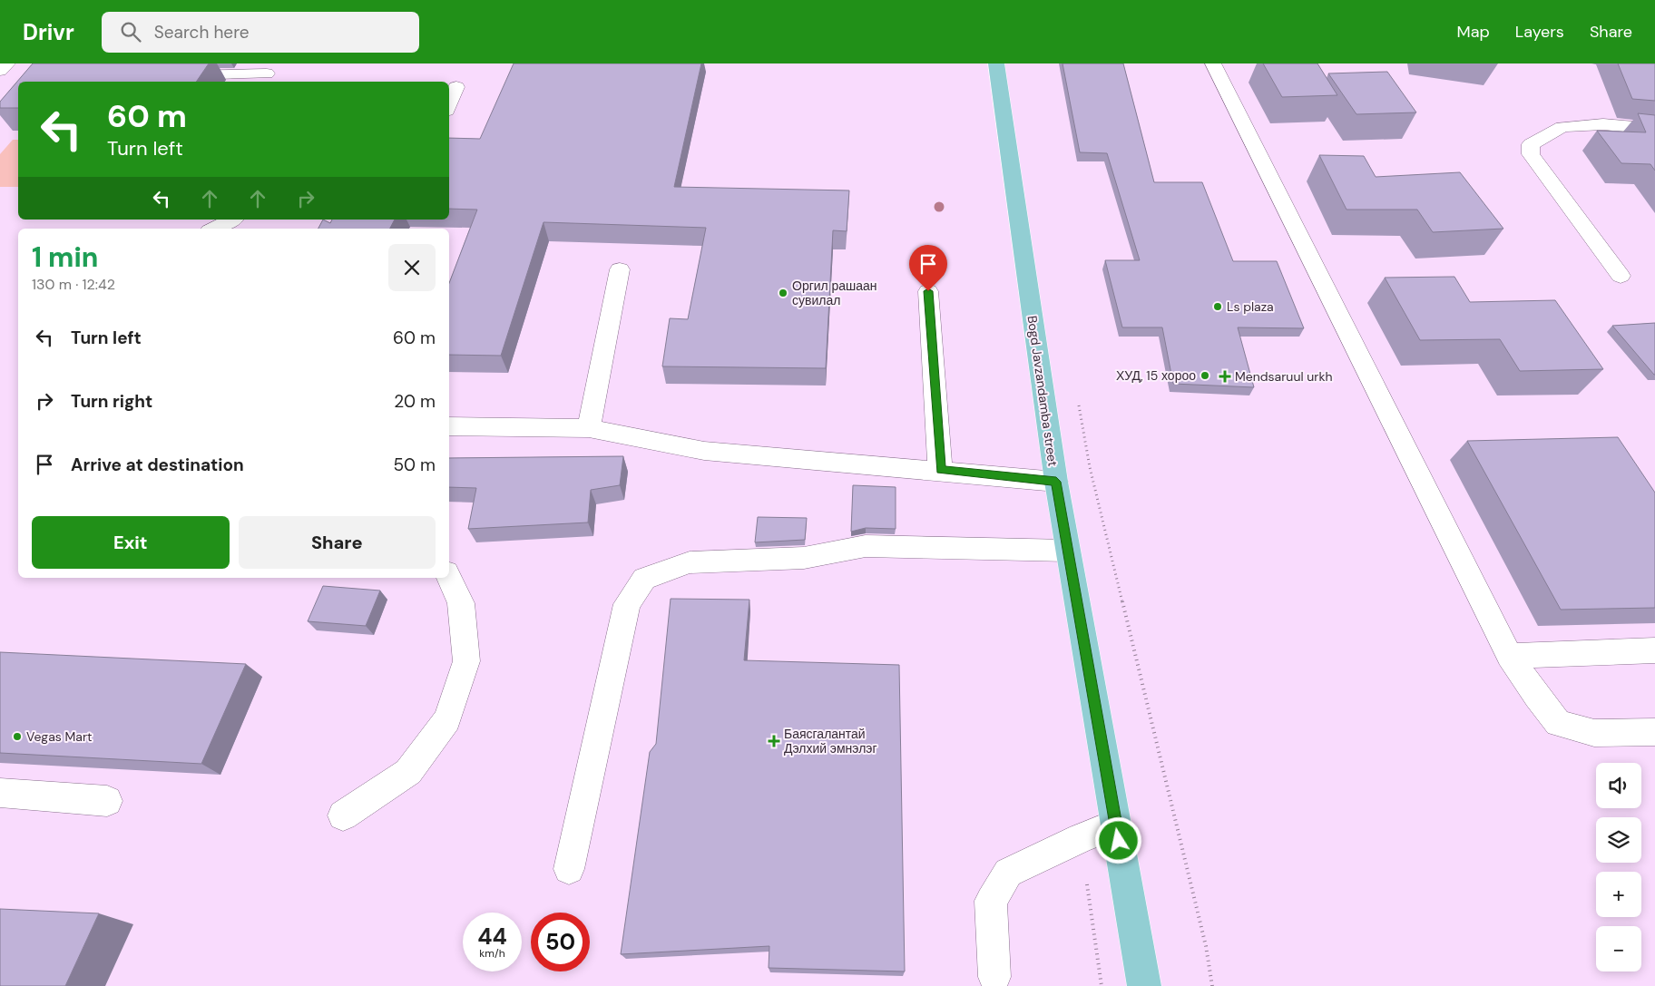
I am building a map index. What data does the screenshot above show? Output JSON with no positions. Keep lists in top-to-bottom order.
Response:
{
  "streets": {
    "main road": ["Bogd Javzandamba street"]
  },
  "places": {
    "other": [
      "Оргил рашаан сувилал",
      "Ls plaza",
      "ХУД, 15 хороо",
      "Vegas Mart"
    ],
    "health": ["Mendsaruul urkh", "Баясгалантай Дэлхий эмнэлэг"]
  },
  "page": {
    "header": "Drivr",
    "search": "Search here",
    "nav": ["Map", "Layers", "Share"],
    "turn": ["60 m", "Turn left"],
    "heading": ["1 min", "130 m · 12:42"],
    "list": [
      {
        "name": "Turn left",
        "value": "60 m"
      },
      {
        "name": "Turn right",
        "value": "20 m"
      },
      {
        "name": "Arrive at destination",
        "value": "50 m"
      }
    ],
    "buttons": ["Exit", "Share"],
    "map_buttons": ["+", "−"],
    "speed": "44 km/h",
    "limit": "50"
  }
}
